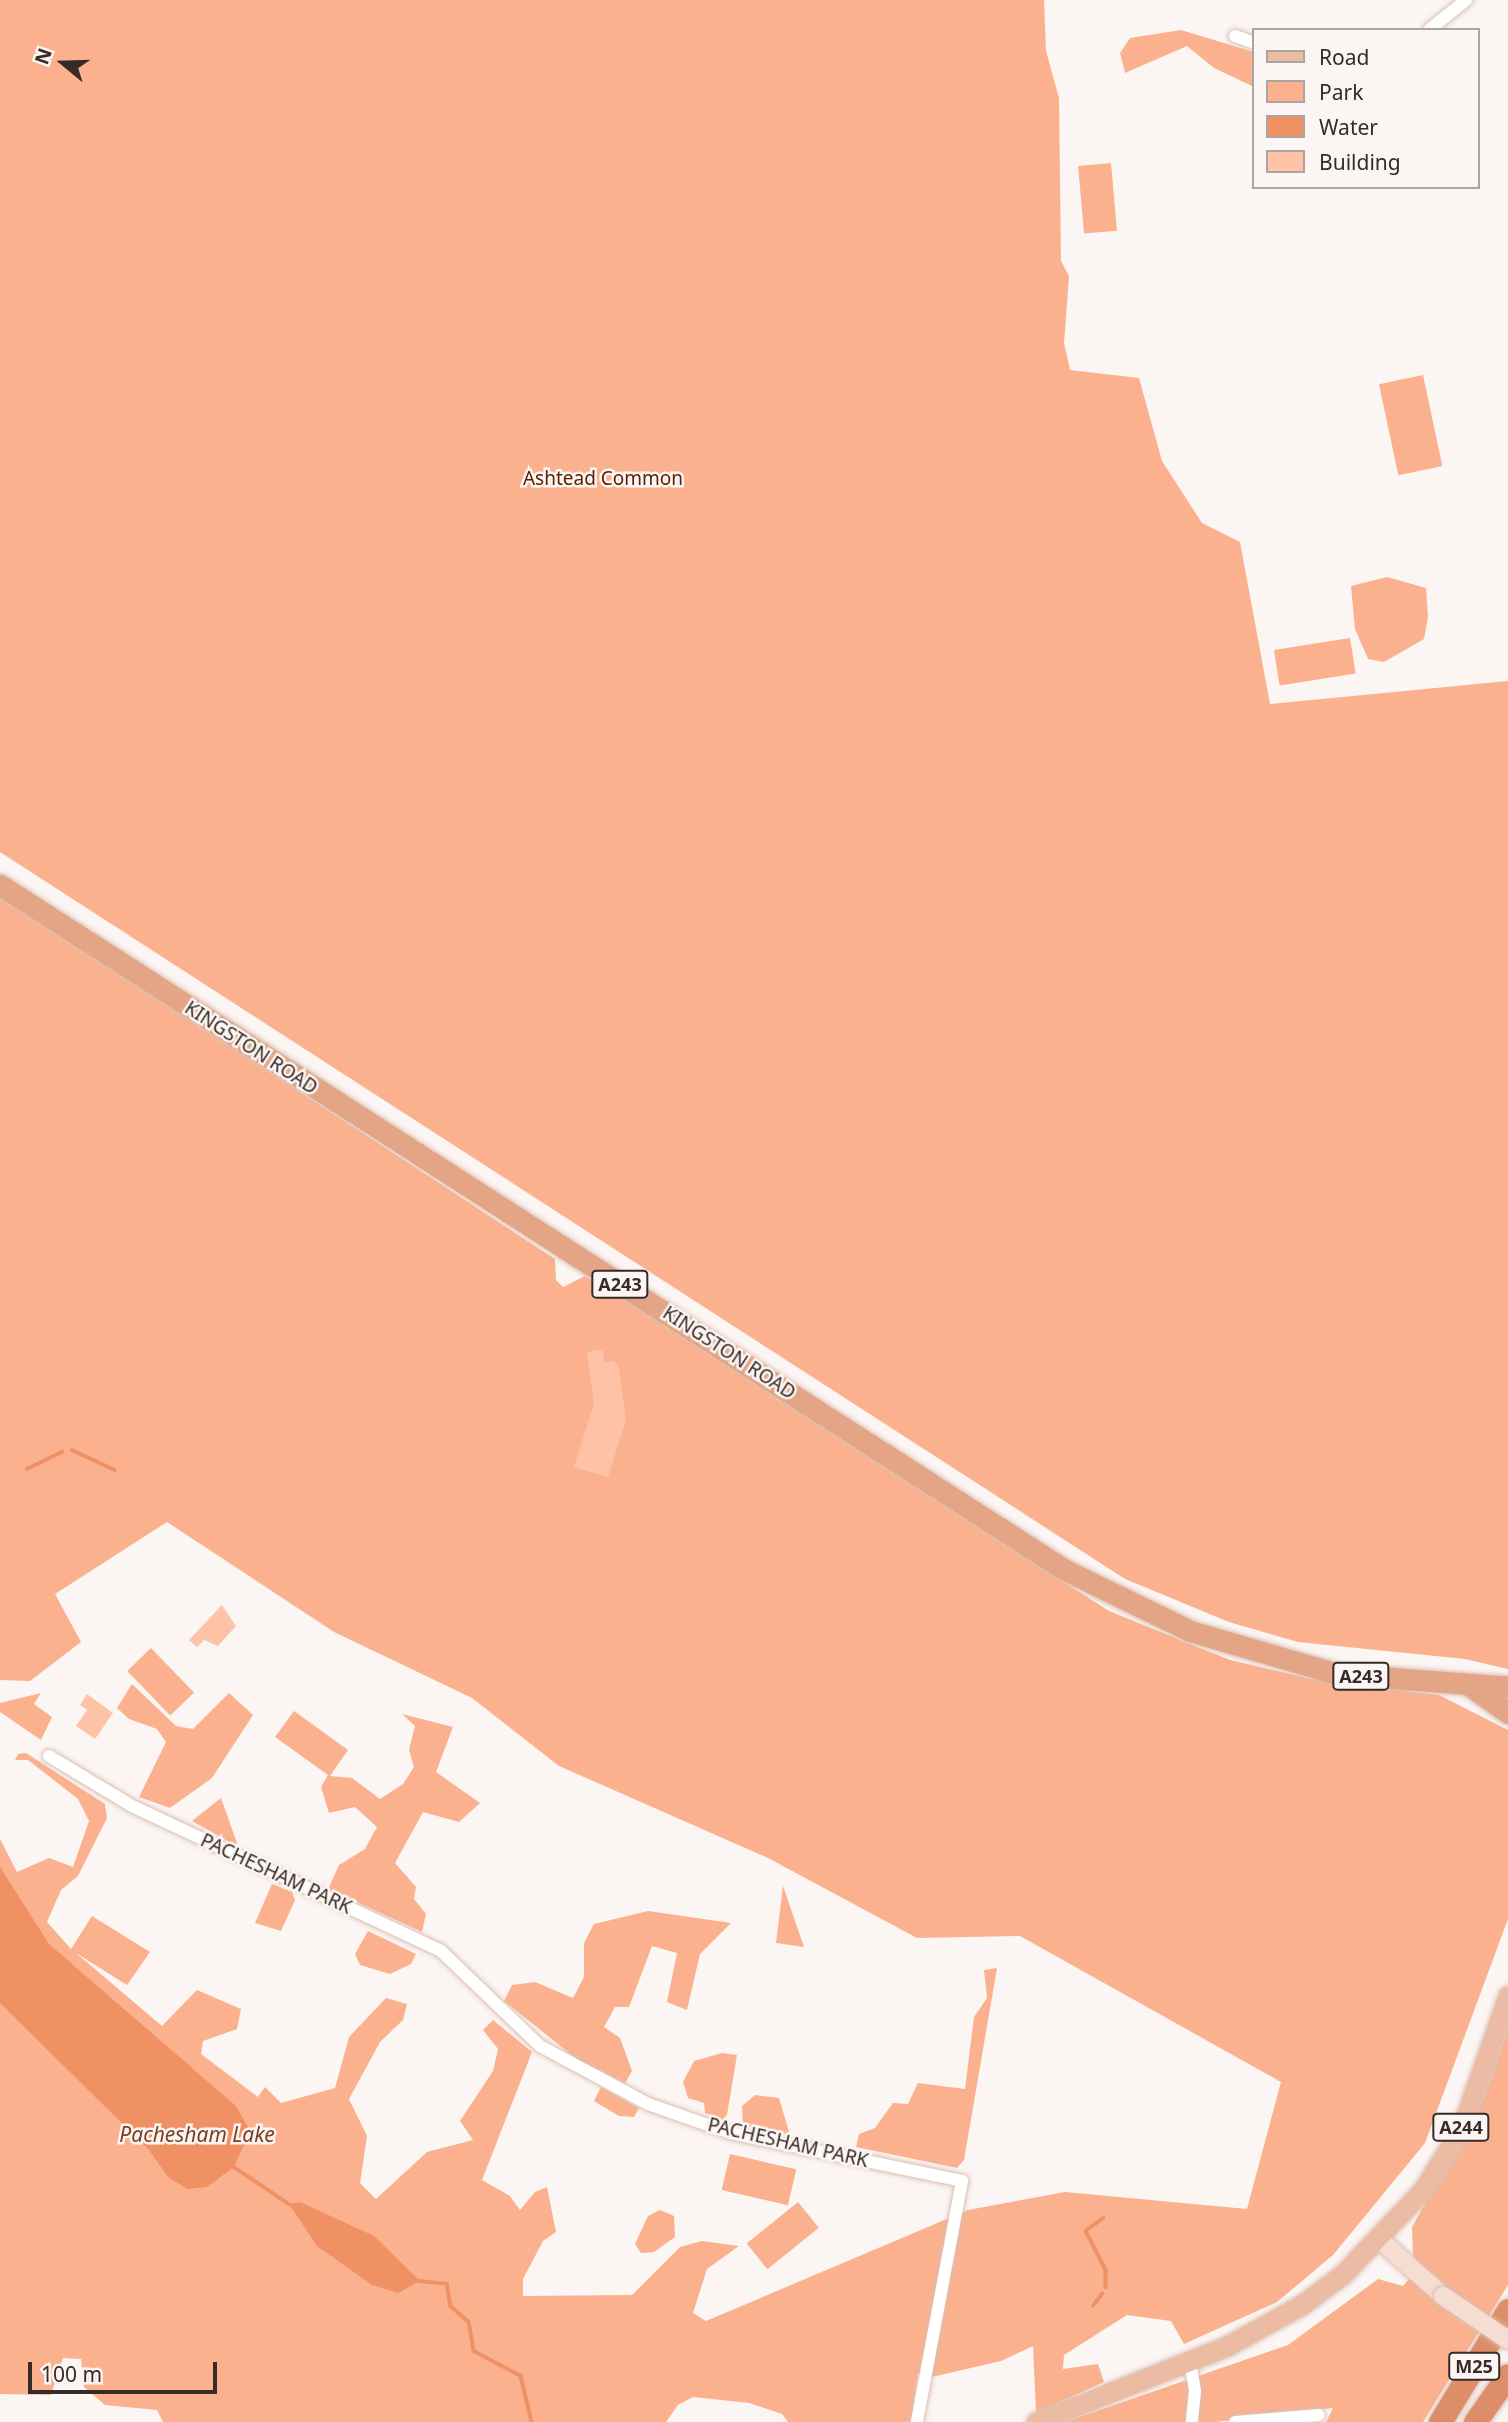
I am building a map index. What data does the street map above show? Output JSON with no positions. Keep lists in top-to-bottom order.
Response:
{
  "streets": {
    "highway": ["KINGSTON ROAD", "A243", "M25"],
    "main road": ["A244"],
    "street": ["PACHESHAM PARK"]
  },
  "water": ["Pachesham Lake"],
  "parks": ["Ashtead Common"],
  "legend": [
    "Road",
    "Park",
    "Water",
    "Building"
  ],
  "scale_bar": "100 m",
  "north": "left"
}
